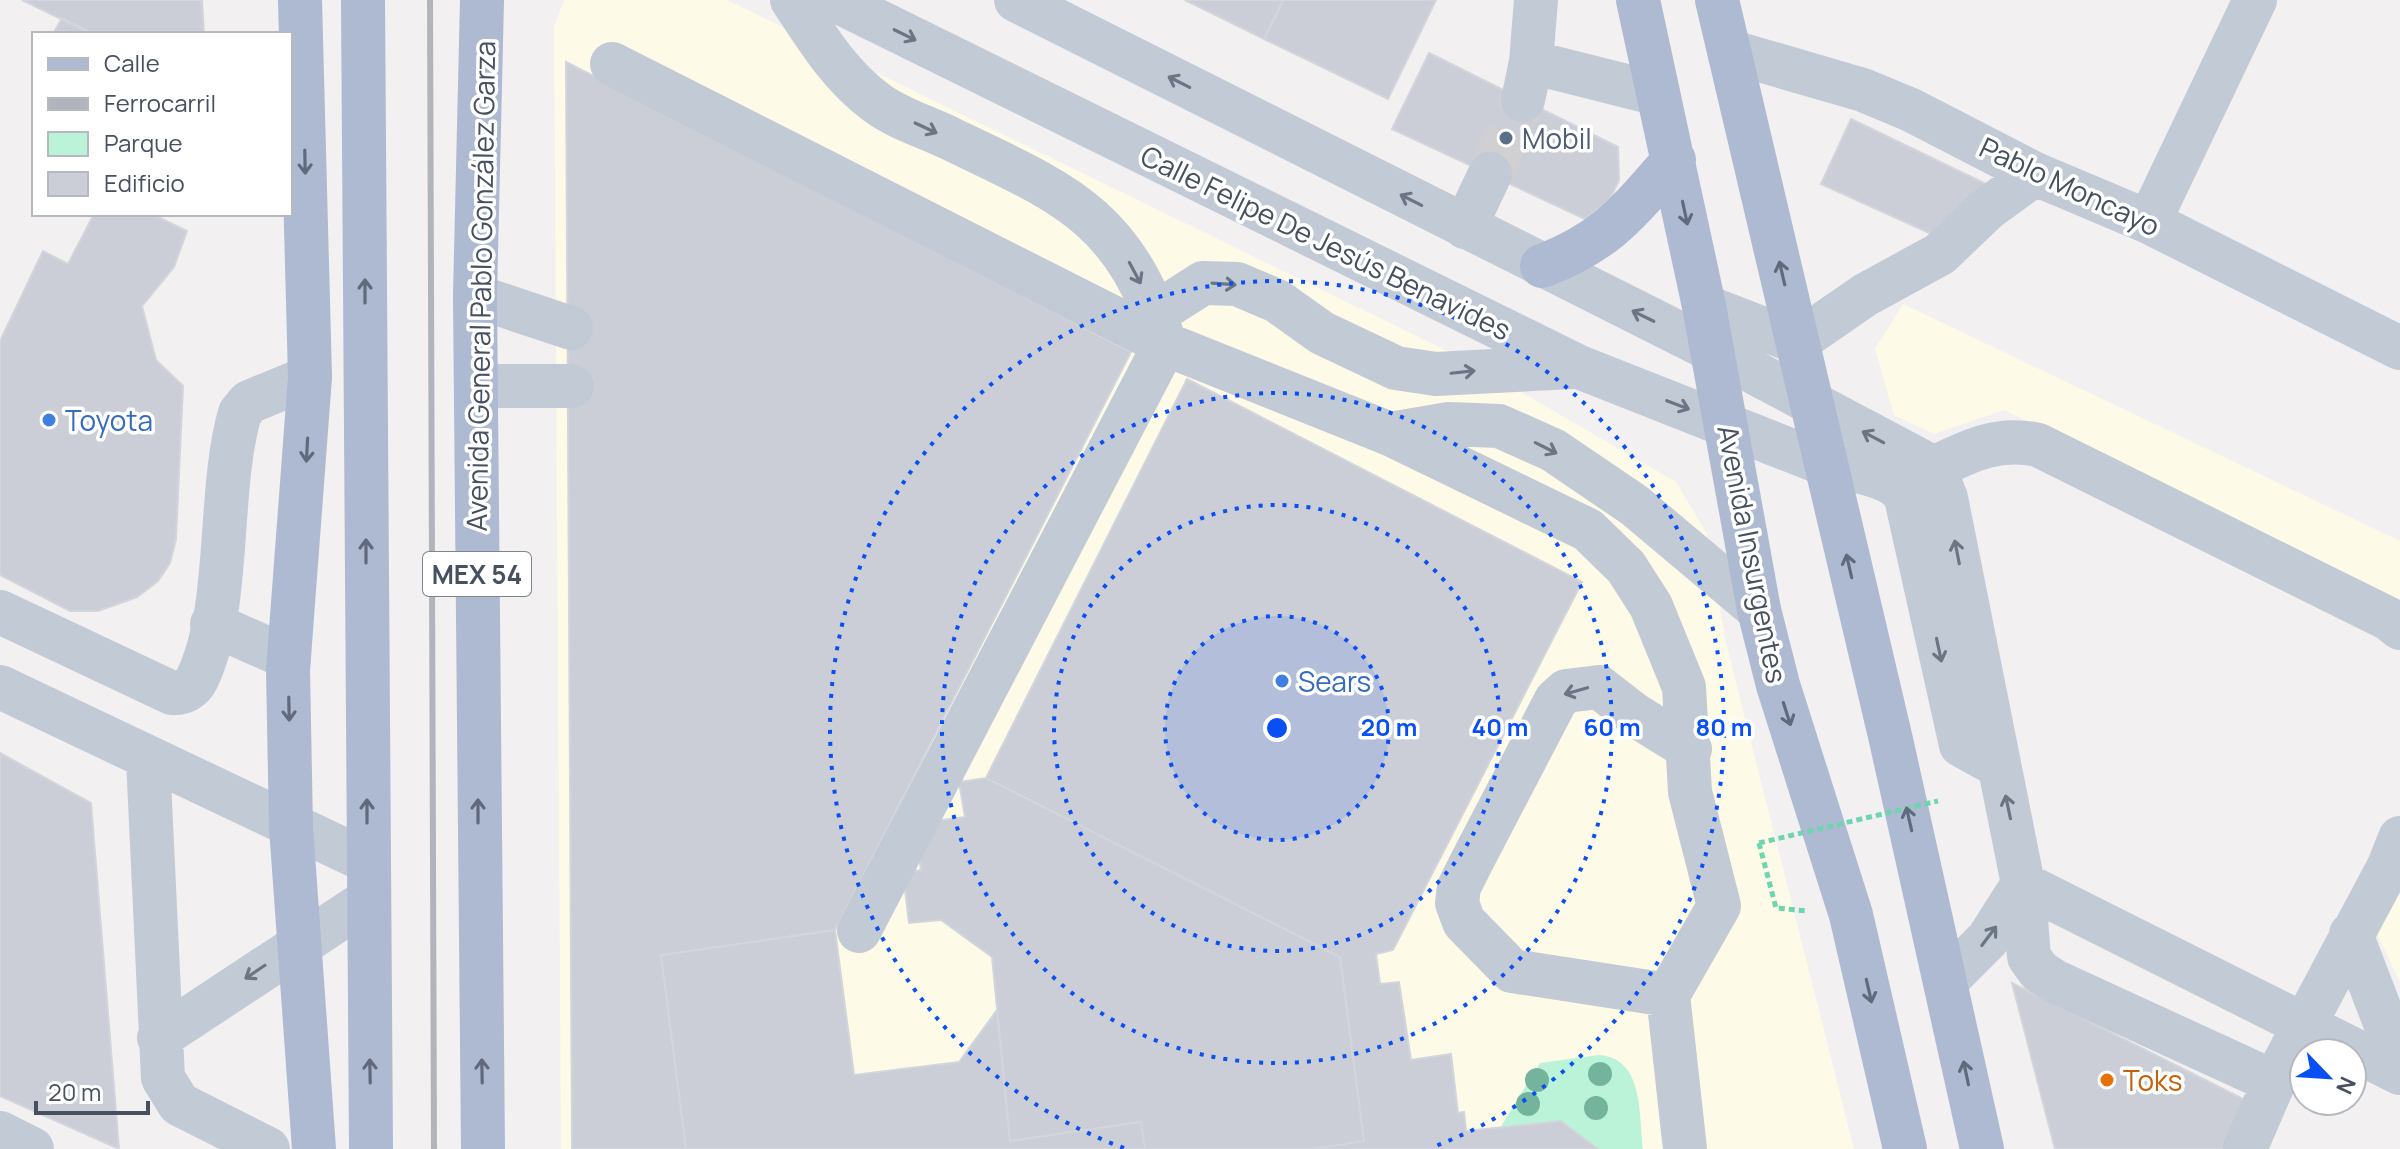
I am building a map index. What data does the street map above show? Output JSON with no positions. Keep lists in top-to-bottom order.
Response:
{
  "streets": {
    "main road": ["Avenida General Pablo González Garza", "Avenida Insurgentes", "MEX 54"],
    "street": ["Pablo Moncayo", "Calle Felipe De Jesús Benavides"]
  },
  "crossings": [
    ["Calle Felipe De Jesús Benavides", "Avenida Insurgentes"]
  ],
  "places": [
    "Mobil",
    "Toyota",
    "Sears",
    "Toks"
  ],
  "legend": [
    "Calle",
    "Ferrocarril",
    "Parque",
    "Edificio"
  ],
  "scale_bar": "20 m",
  "north": "bottom right",
  "rings": [
    "20 m",
    "40 m",
    "60 m",
    "80 m"
  ]
}
